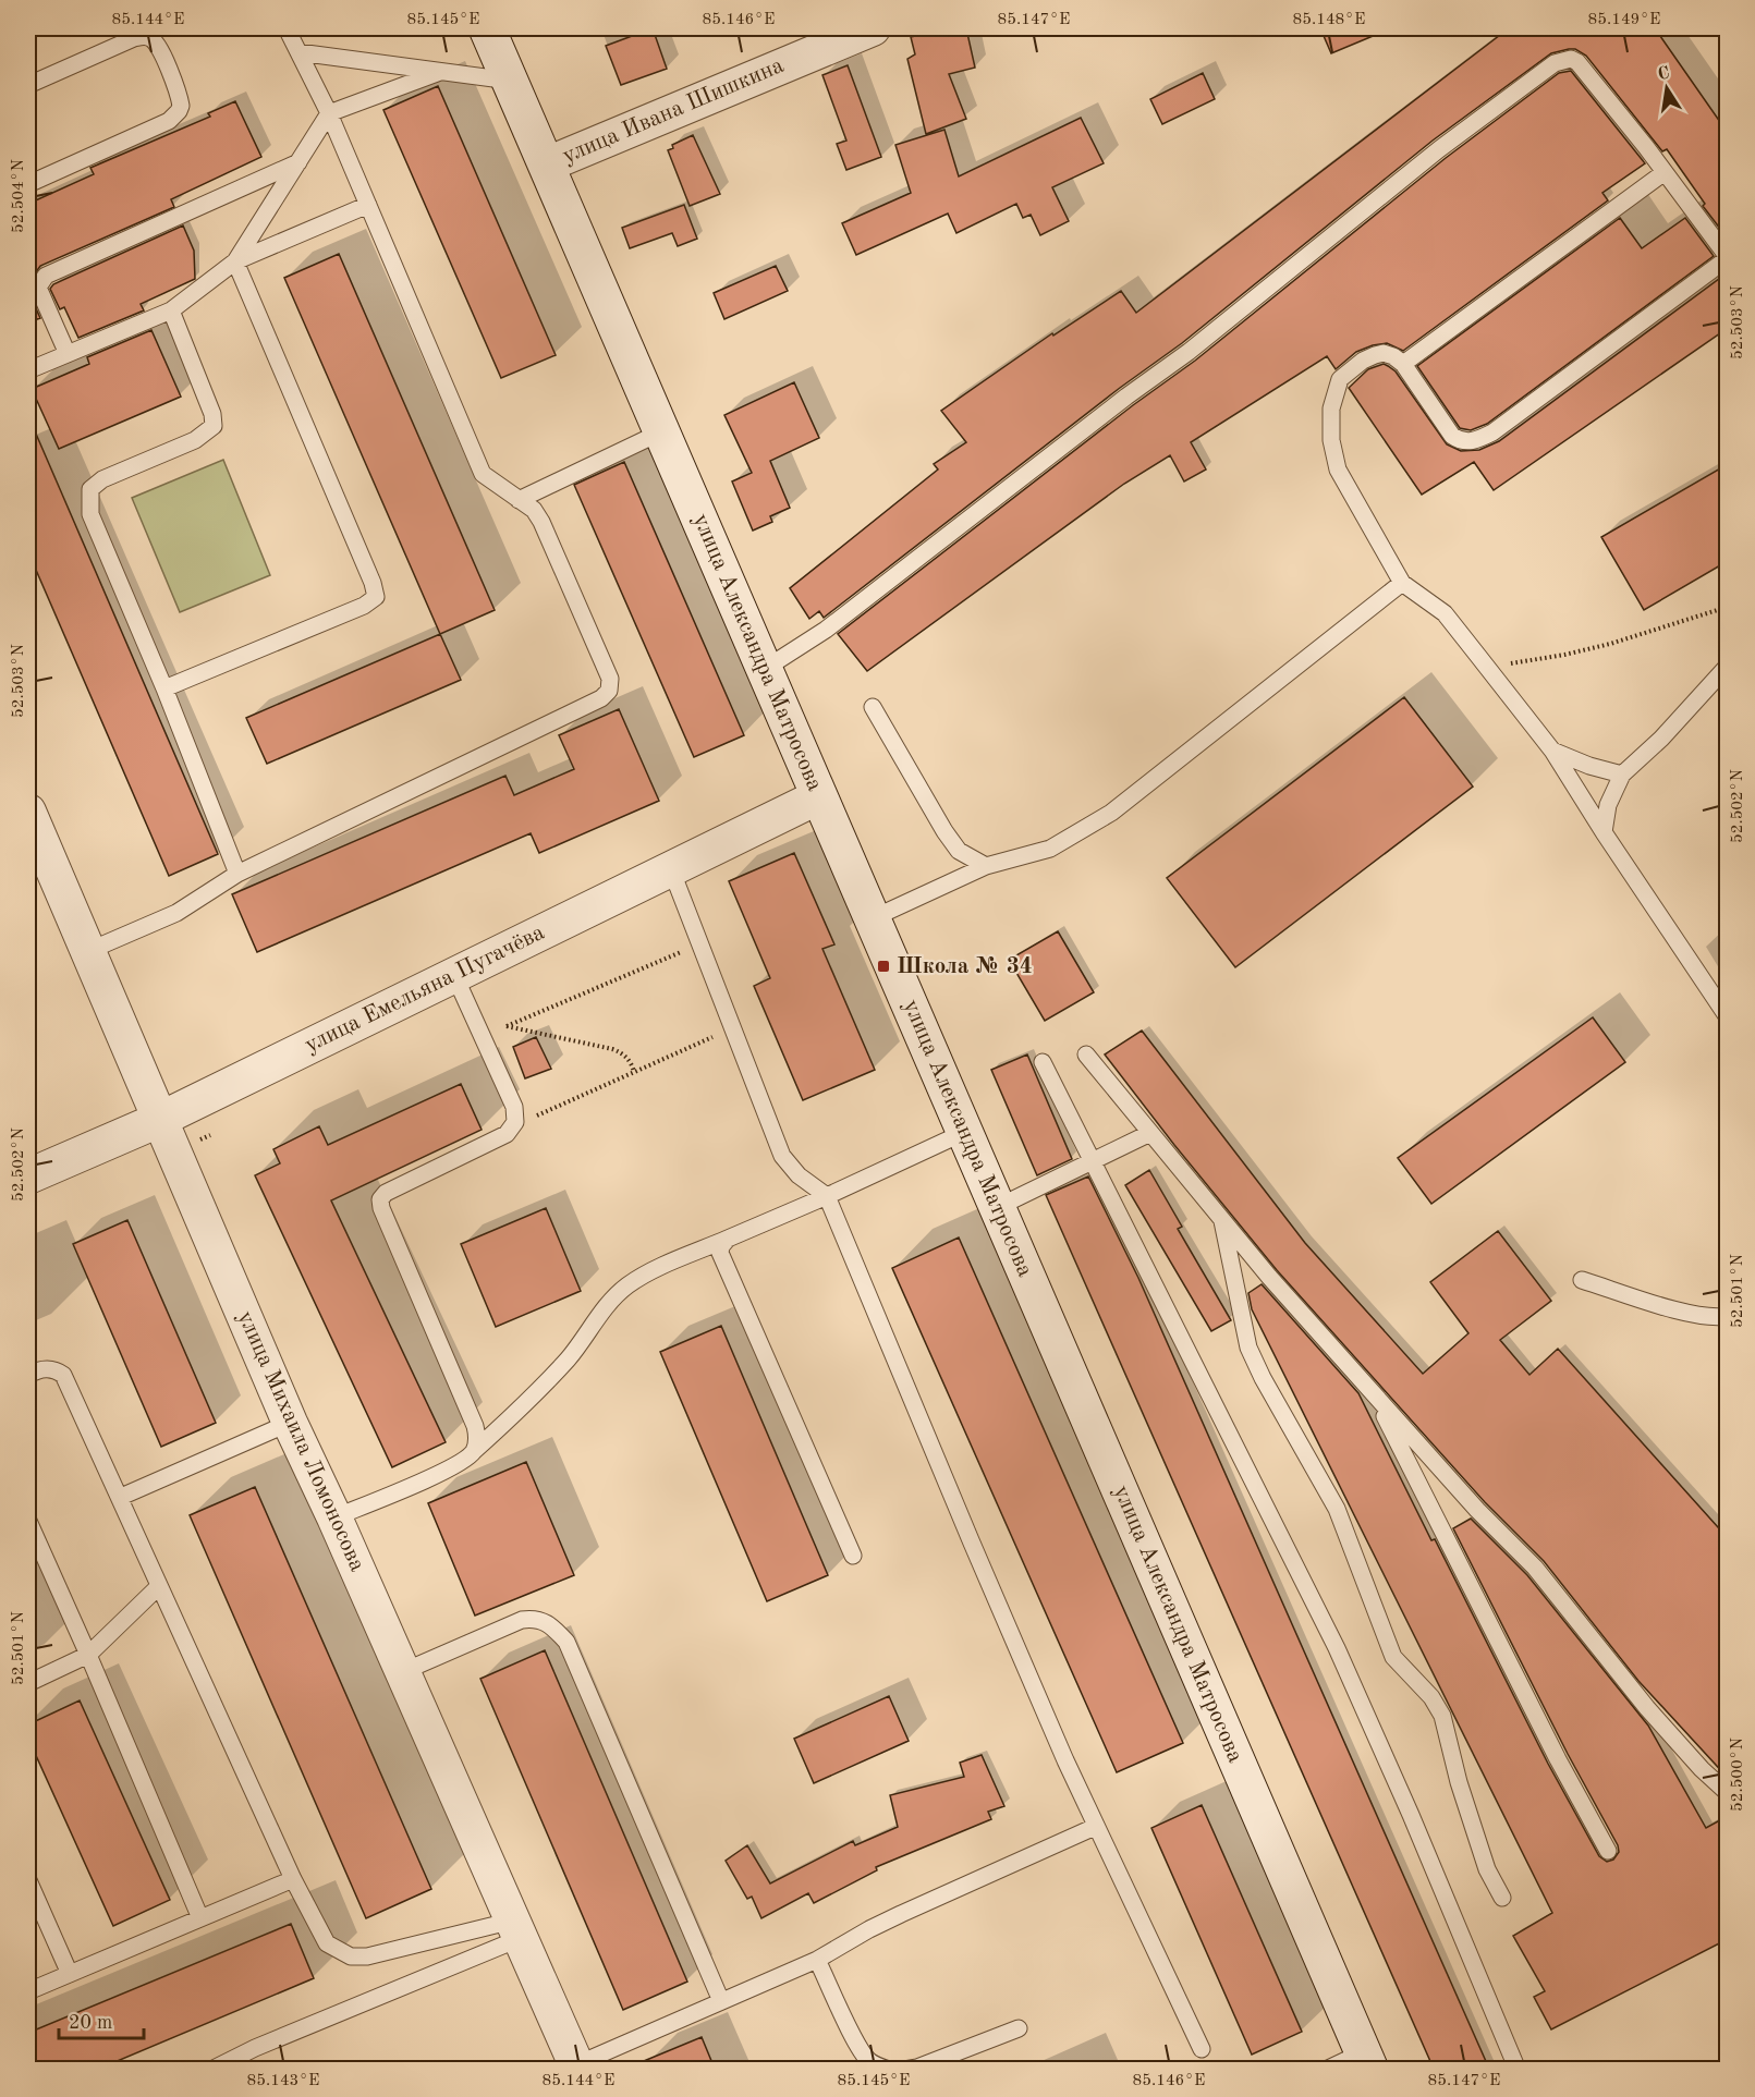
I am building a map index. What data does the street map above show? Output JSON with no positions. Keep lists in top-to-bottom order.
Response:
{
  "streets": {
    "street": [
      "улица Ивана Шишкина",
      "улица Александра Матросова",
      "улица Емельяна Пугачёва",
      "улица Михаила Ломоносова"
    ]
  },
  "crossings": [
    ["улица Ивана Шишкина", "улица Александра Матросова"],
    ["улица Александра Матросова", "улица Емельяна Пугачёва"],
    ["улица Емельяна Пугачёва", "улица Михаила Ломоносова"]
  ],
  "places": {
    "transit": ["Школа № 34"]
  },
  "scale_bar": "20 m",
  "north": "top",
  "coordinates": [
    "85.144°E",
    "85.145°E",
    "85.146°E",
    "85.147°E",
    "85.148°E",
    "85.149°E",
    "52.504°N",
    "52.503°N",
    "52.502°N",
    "52.501°N",
    "52.500°N",
    "85.143°E"
  ]
}
